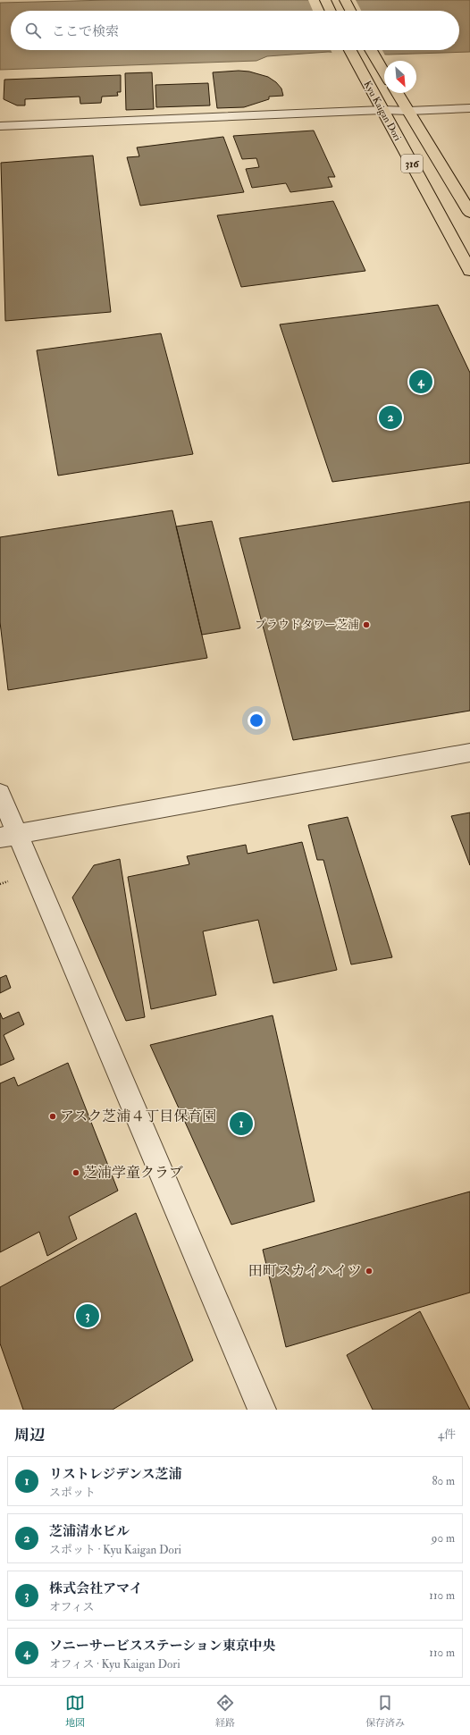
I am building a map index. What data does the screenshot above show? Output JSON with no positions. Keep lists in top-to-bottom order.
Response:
{
  "streets": {
    "main road": ["Kyu Kaigan Dori", "316"]
  },
  "places": [
    "プラウドタワー芝浦",
    "アスク芝浦４丁目保育園",
    "芝浦学童クラブ",
    "田町スカイハイツ"
  ],
  "north": "bottom right",
  "page": {
    "search": "ここで検索",
    "pins": [
      "4",
      "2",
      "1",
      "3"
    ],
    "heading": ["周辺", "4件"],
    "list": [
      {
        "mark": "1",
        "name": "リストレジデンス芝浦",
        "note": "スポット",
        "value": "80 m"
      },
      {
        "mark": "2",
        "name": "芝浦清水ビル",
        "note": "スポット · Kyu Kaigan Dori",
        "value": "90 m"
      },
      {
        "mark": "3",
        "name": "株式会社アマイ",
        "note": "オフィス",
        "value": "110 m"
      },
      {
        "mark": "4",
        "name": "ソニーサービスステーション東京中央",
        "note": "オフィス · Kyu Kaigan Dori",
        "value": "110 m"
      }
    ],
    "nav": ["地図", "経路", "保存済み"]
  }
}
